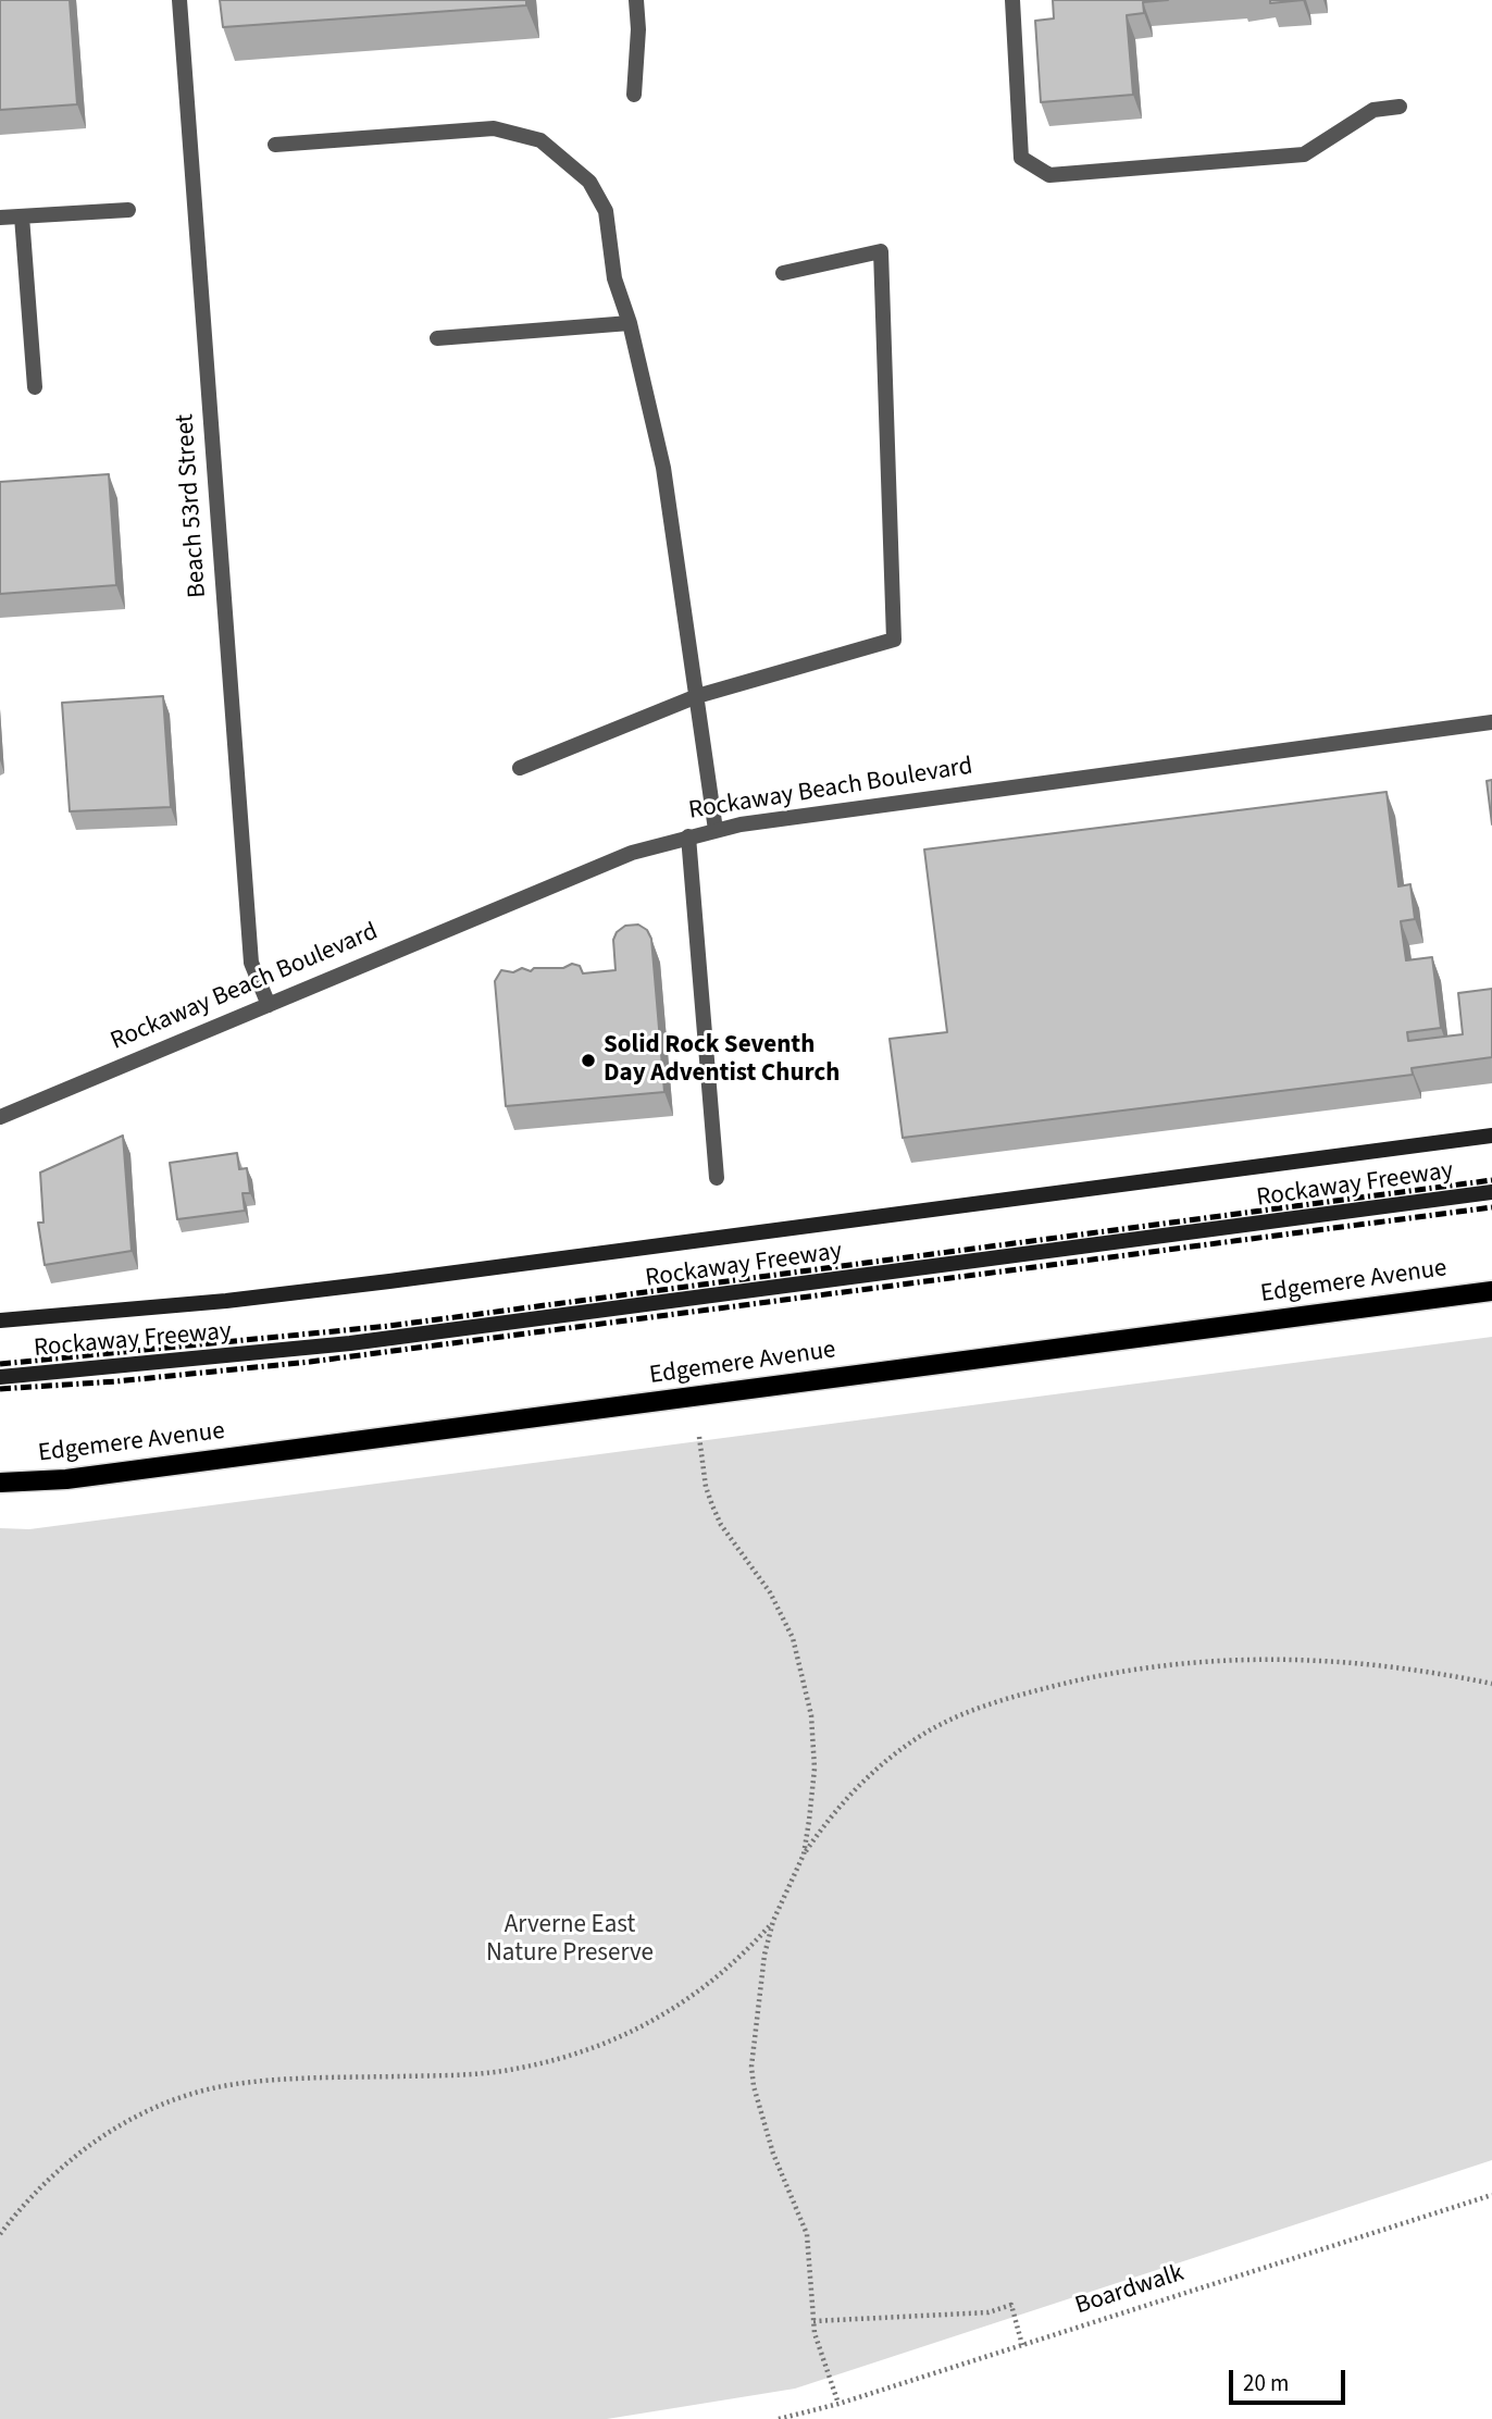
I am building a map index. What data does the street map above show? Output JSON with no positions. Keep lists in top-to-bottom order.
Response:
{
  "streets": {
    "main road": ["Edgemere Avenue"],
    "street": ["Beach 53rd Street", "Rockaway Beach Boulevard", "Rockaway Freeway"],
    "path": ["Boardwalk"]
  },
  "crossings": [
    ["Beach 53rd Street", "Rockaway Beach Boulevard"]
  ],
  "parks": ["Arverne East Nature Preserve"],
  "places": ["Solid Rock Seventh Day Adventist Church"],
  "scale_bar": "20 m"
}
